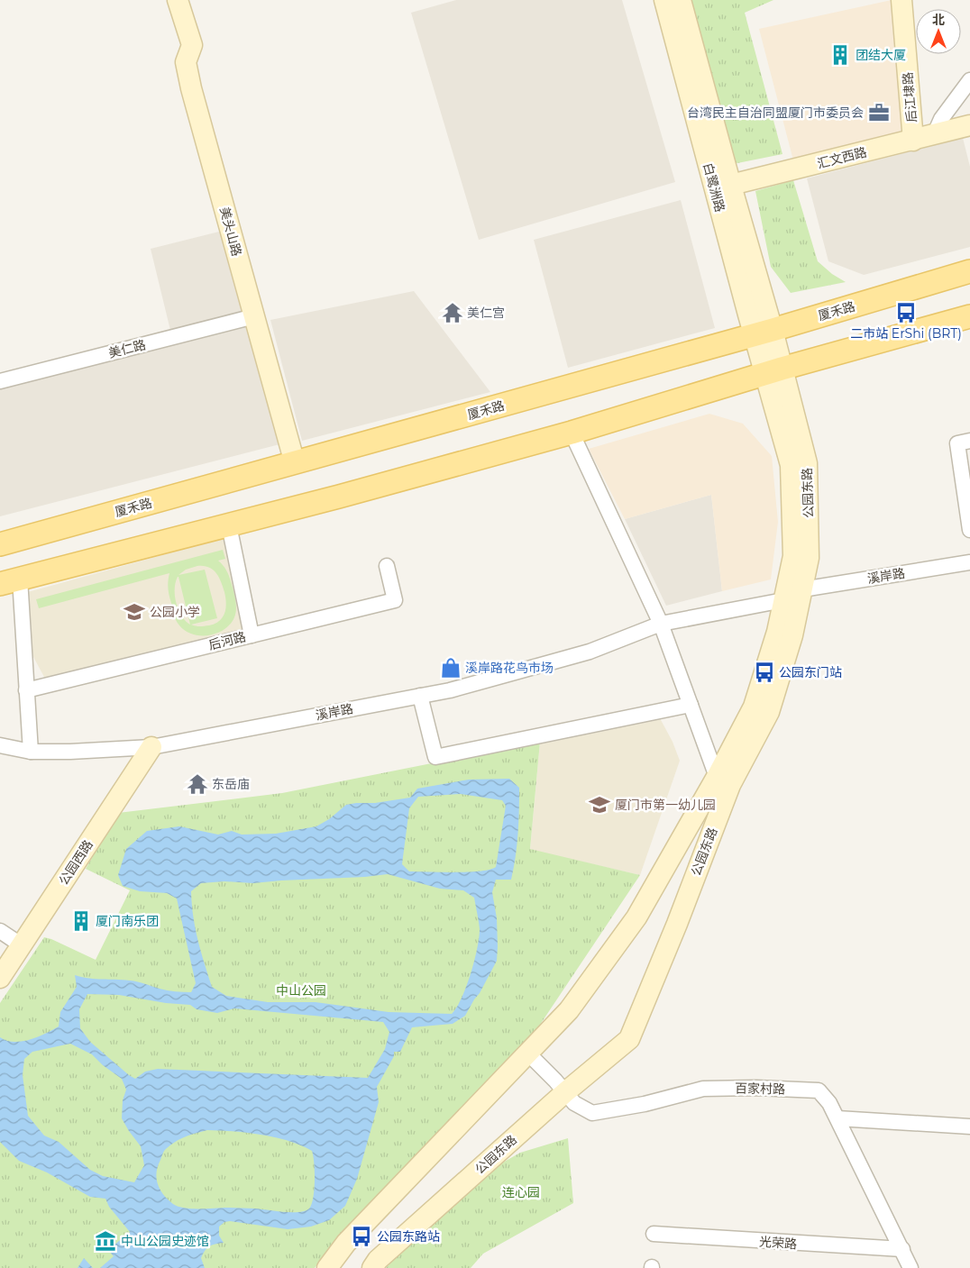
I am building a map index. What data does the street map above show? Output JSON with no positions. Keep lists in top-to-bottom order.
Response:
{
  "streets": {
    "main road": [
      "后江埭路",
      "汇文西路",
      "白鹭洲路",
      "美头山路",
      "厦禾路",
      "公园东路",
      "公园西路"
    ],
    "street": [
      "美仁路",
      "溪岸路",
      "后河路",
      "百家村路",
      "光荣路"
    ]
  },
  "crossings": [
    ["后江埭路", "汇文西路"],
    ["汇文西路", "白鹭洲路"],
    ["白鹭洲路", "厦禾路"],
    ["白鹭洲路", "公园东路"],
    ["美头山路", "厦禾路"],
    ["美头山路", "美仁路"],
    ["厦禾路", "公园东路"],
    ["公园东路", "溪岸路"],
    ["公园东路", "百家村路"],
    ["溪岸路", "公园西路"],
    ["百家村路", "光荣路"]
  ],
  "parks": ["中山公园", "连心园"],
  "places": {
    "building": ["团结大厦", "厦门南乐团"],
    "office": ["台湾民主自治同盟厦门市委员会"],
    "temple": ["美仁宫", "东岳庙"],
    "bus stop": ["二市站 ErShi (BRT)", "公园东门站", "公园东路站"],
    "school or university": ["公园小学", "厦门市第一幼儿园"],
    "shop": ["溪岸路花鸟市场"],
    "museum": ["中山公园史迹馆"]
  },
  "north": "top"
}
